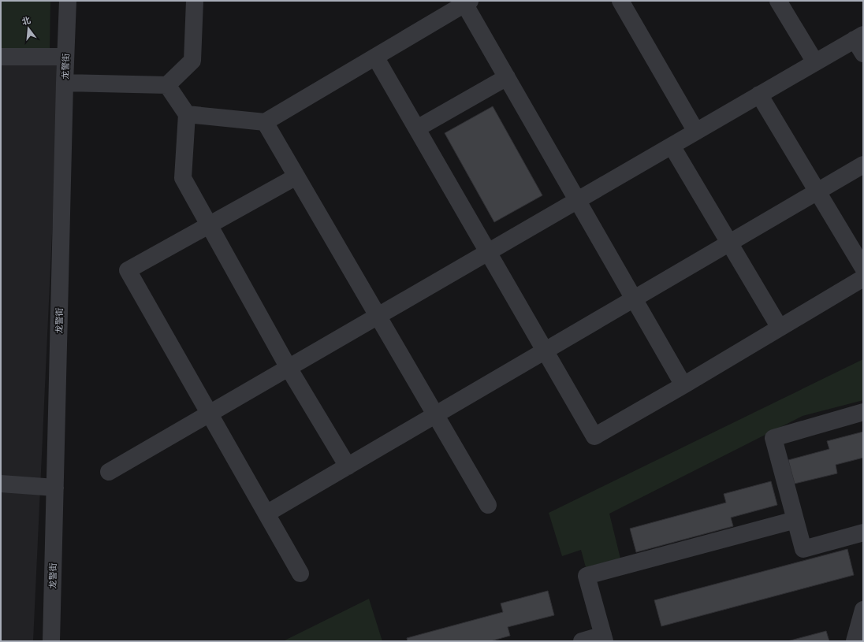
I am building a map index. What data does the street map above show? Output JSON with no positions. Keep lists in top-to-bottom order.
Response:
{
  "streets": {
    "street": ["龙警街"]
  },
  "north": "top"
}
